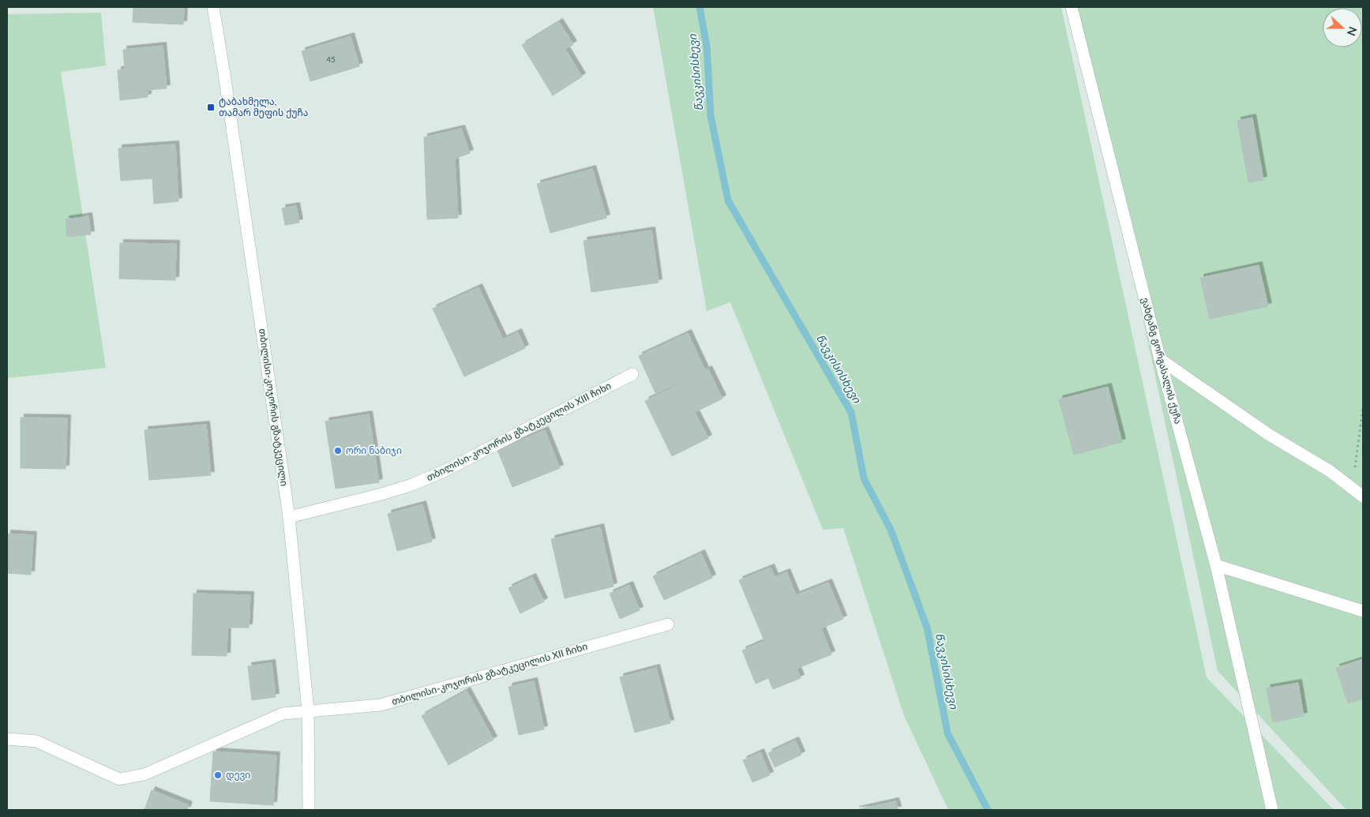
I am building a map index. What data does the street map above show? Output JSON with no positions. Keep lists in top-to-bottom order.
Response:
{
  "streets": {
    "street": [
      "ვახტანგ გორგასალის ქუჩა",
      "თბილისი-კოჯორის გზატკეცილი",
      "თბილისი-კოჯორის გზატკეცილის XIII ჩიხი",
      "თბილისი-კოჯორის გზატკეცილის XII ჩიხი"
    ]
  },
  "crossings": [
    ["თბილისი-კოჯორის გზატკეცილი", "თბილისი-კოჯორის გზატკეცილის XIII ჩიხი"],
    ["თბილისი-კოჯორის გზატკეცილი", "თბილისი-კოჯორის გზატკეცილის XII ჩიხი"]
  ],
  "water": ["წავკისისხევი"],
  "places": {
    "transit": ["ტაბახმელა, თამარ მეფის ქუჩა"],
    "other": ["ორი ნაბიჯი", "დევი"]
  },
  "house_numbers": ["45"],
  "north": "right"
}
